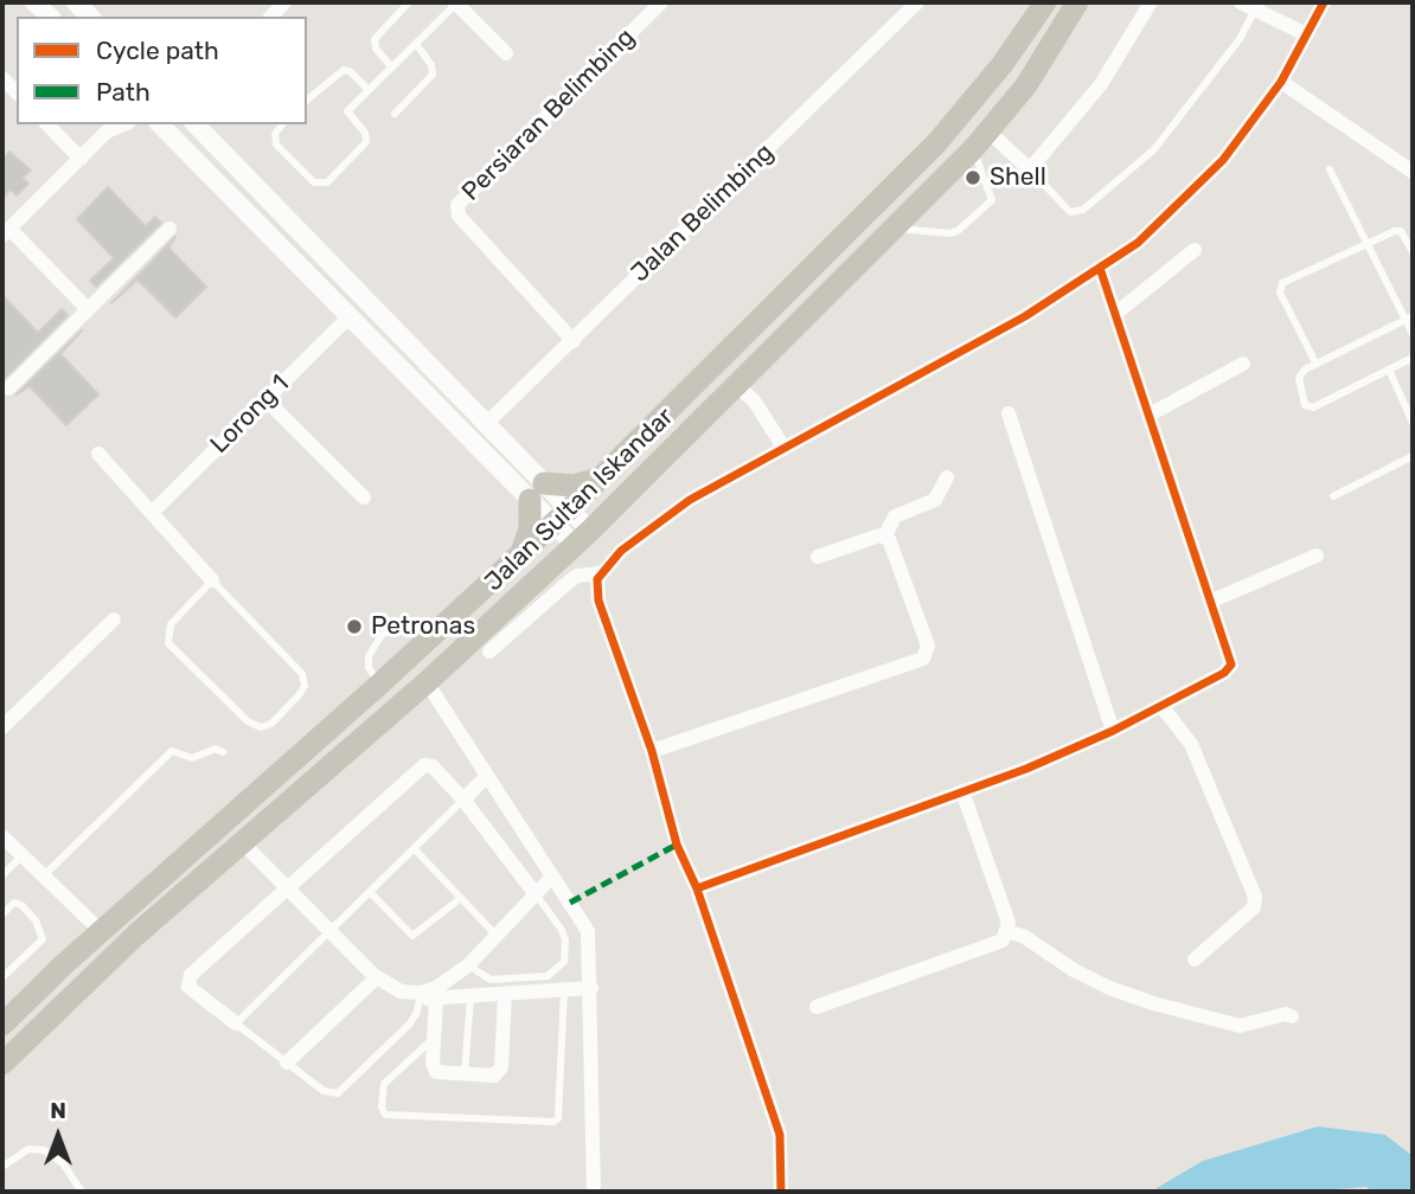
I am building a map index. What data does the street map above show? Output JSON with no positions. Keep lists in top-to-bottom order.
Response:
{
  "streets": {
    "main road": ["Jalan Sultan Iskandar"],
    "street": ["Persiaran Belimbing", "Jalan Belimbing", "Lorong 1"]
  },
  "crossings": [
    ["Persiaran Belimbing", "Jalan Belimbing"]
  ],
  "places": ["Shell", "Petronas"],
  "legend": ["Cycle path", "Path"],
  "north": "top"
}
